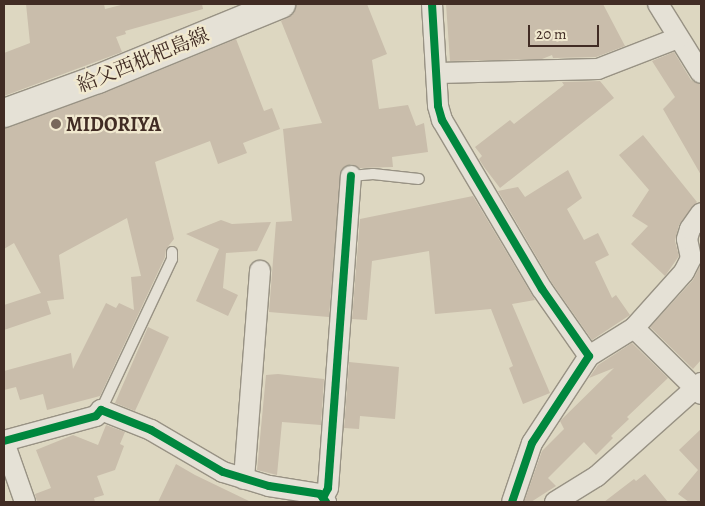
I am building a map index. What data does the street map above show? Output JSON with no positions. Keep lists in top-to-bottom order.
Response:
{
  "streets": {
    "main road": ["給父西枇杷島線"]
  },
  "places": ["MIDORIYA"],
  "scale_bar": "20 m"
}
